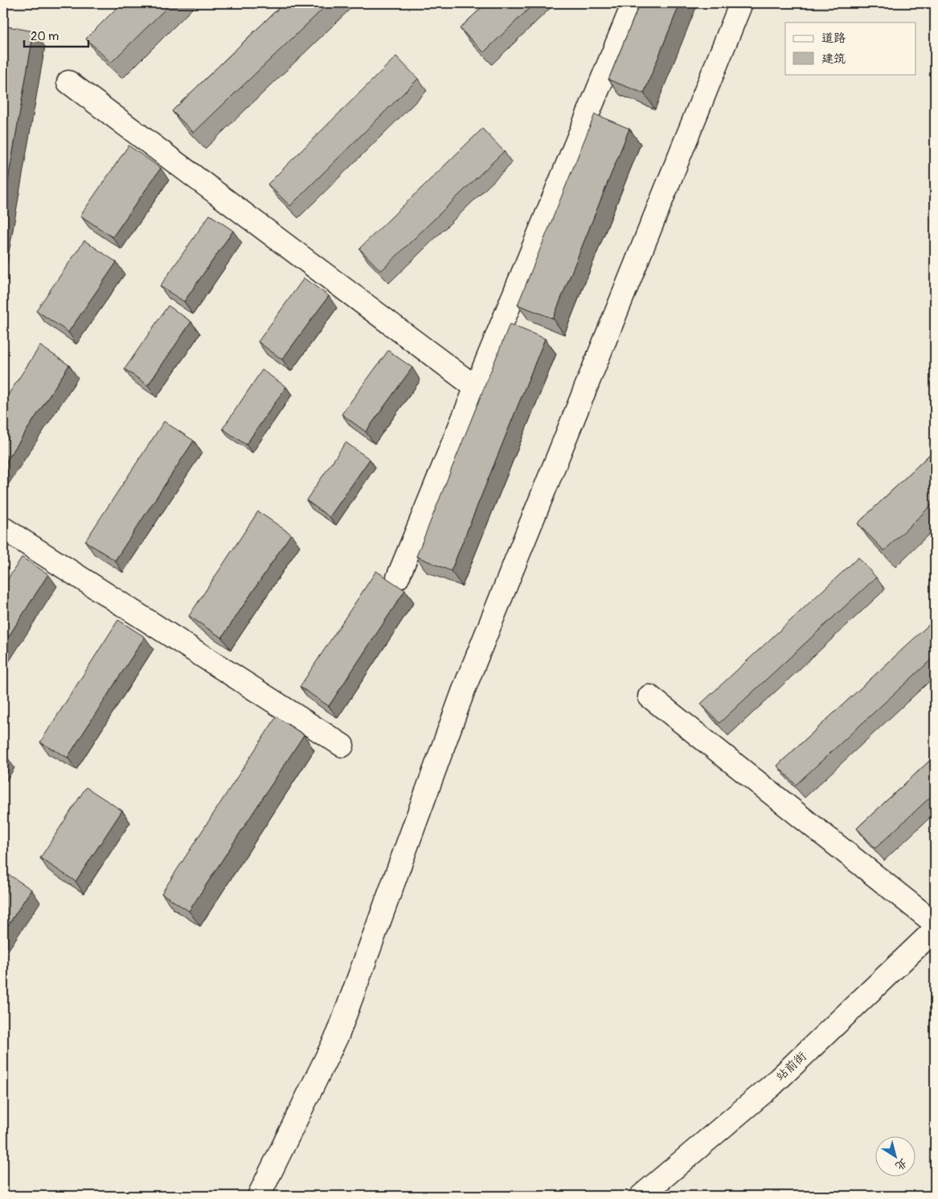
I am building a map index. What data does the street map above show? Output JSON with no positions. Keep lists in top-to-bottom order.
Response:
{
  "streets": {
    "street": ["站前街"]
  },
  "legend": ["道路", "建筑"],
  "scale_bar": "20 m",
  "north": "bottom right"
}
